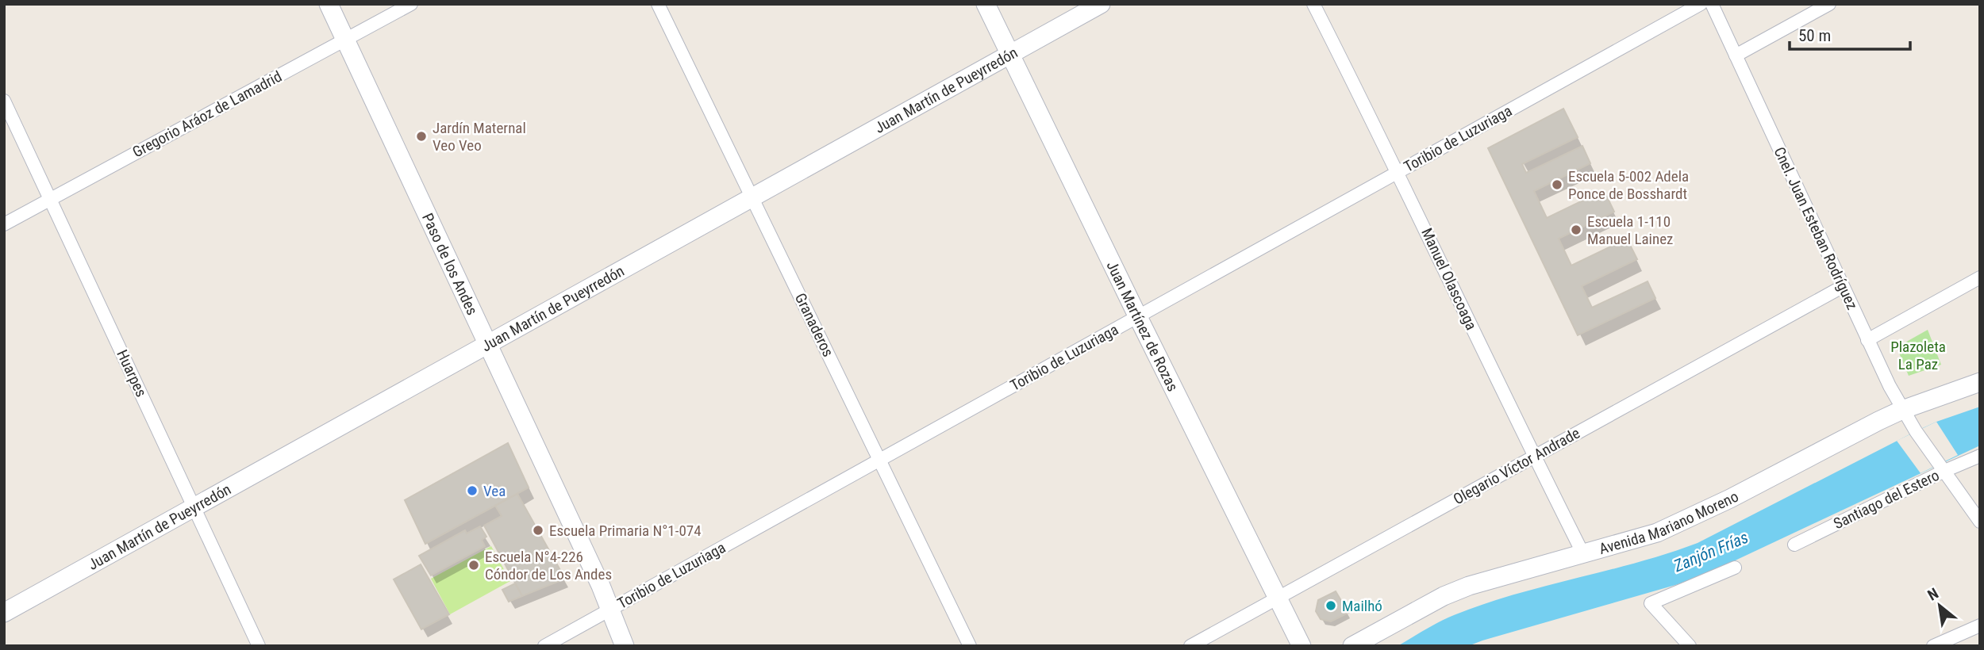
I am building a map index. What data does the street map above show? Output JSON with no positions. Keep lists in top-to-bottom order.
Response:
{
  "streets": {
    "street": [
      "Juan Martín de Pueyrredón",
      "Gregorio Aráoz de Lamadrid",
      "Toribio de Luzuriaga",
      "Cnel. Juan Esteban Rodríguez",
      "Paso de los Andes",
      "Manuel Olascoaga",
      "Granaderos",
      "Juan Martínez de Rozas",
      "Huarpes",
      "Olegario Víctor Andrade",
      "Santiago del Estero",
      "Avenida Mariano Moreno"
    ]
  },
  "crossings": [
    ["Juan Martín de Pueyrredón", "Paso de los Andes"],
    ["Juan Martín de Pueyrredón", "Granaderos"],
    ["Juan Martín de Pueyrredón", "Juan Martínez de Rozas"],
    ["Juan Martín de Pueyrredón", "Huarpes"],
    ["Gregorio Aráoz de Lamadrid", "Paso de los Andes"],
    ["Gregorio Aráoz de Lamadrid", "Huarpes"],
    ["Toribio de Luzuriaga", "Paso de los Andes"],
    ["Toribio de Luzuriaga", "Manuel Olascoaga"],
    ["Toribio de Luzuriaga", "Granaderos"],
    ["Toribio de Luzuriaga", "Juan Martínez de Rozas"],
    ["Cnel. Juan Esteban Rodríguez", "Olegario Víctor Andrade"],
    ["Cnel. Juan Esteban Rodríguez", "Santiago del Estero"],
    ["Cnel. Juan Esteban Rodríguez", "Avenida Mariano Moreno"],
    ["Manuel Olascoaga", "Olegario Víctor Andrade"],
    ["Manuel Olascoaga", "Avenida Mariano Moreno"],
    ["Juan Martínez de Rozas", "Olegario Víctor Andrade"]
  ],
  "water": ["Zanjón Frías"],
  "parks": ["Plazoleta La Paz"],
  "places": [
    "Jardín Maternal Veo Veo",
    "Escuela 5-002 Adela Ponce de Bosshardt",
    "Escuela 1-110 Manuel Lainez",
    "Vea",
    "Escuela Primaria N°1-074",
    "Escuela N°4-226 Cóndor de Los Andes",
    "Mailhó"
  ],
  "scale_bar": "50 m",
  "north": "top left"
}
